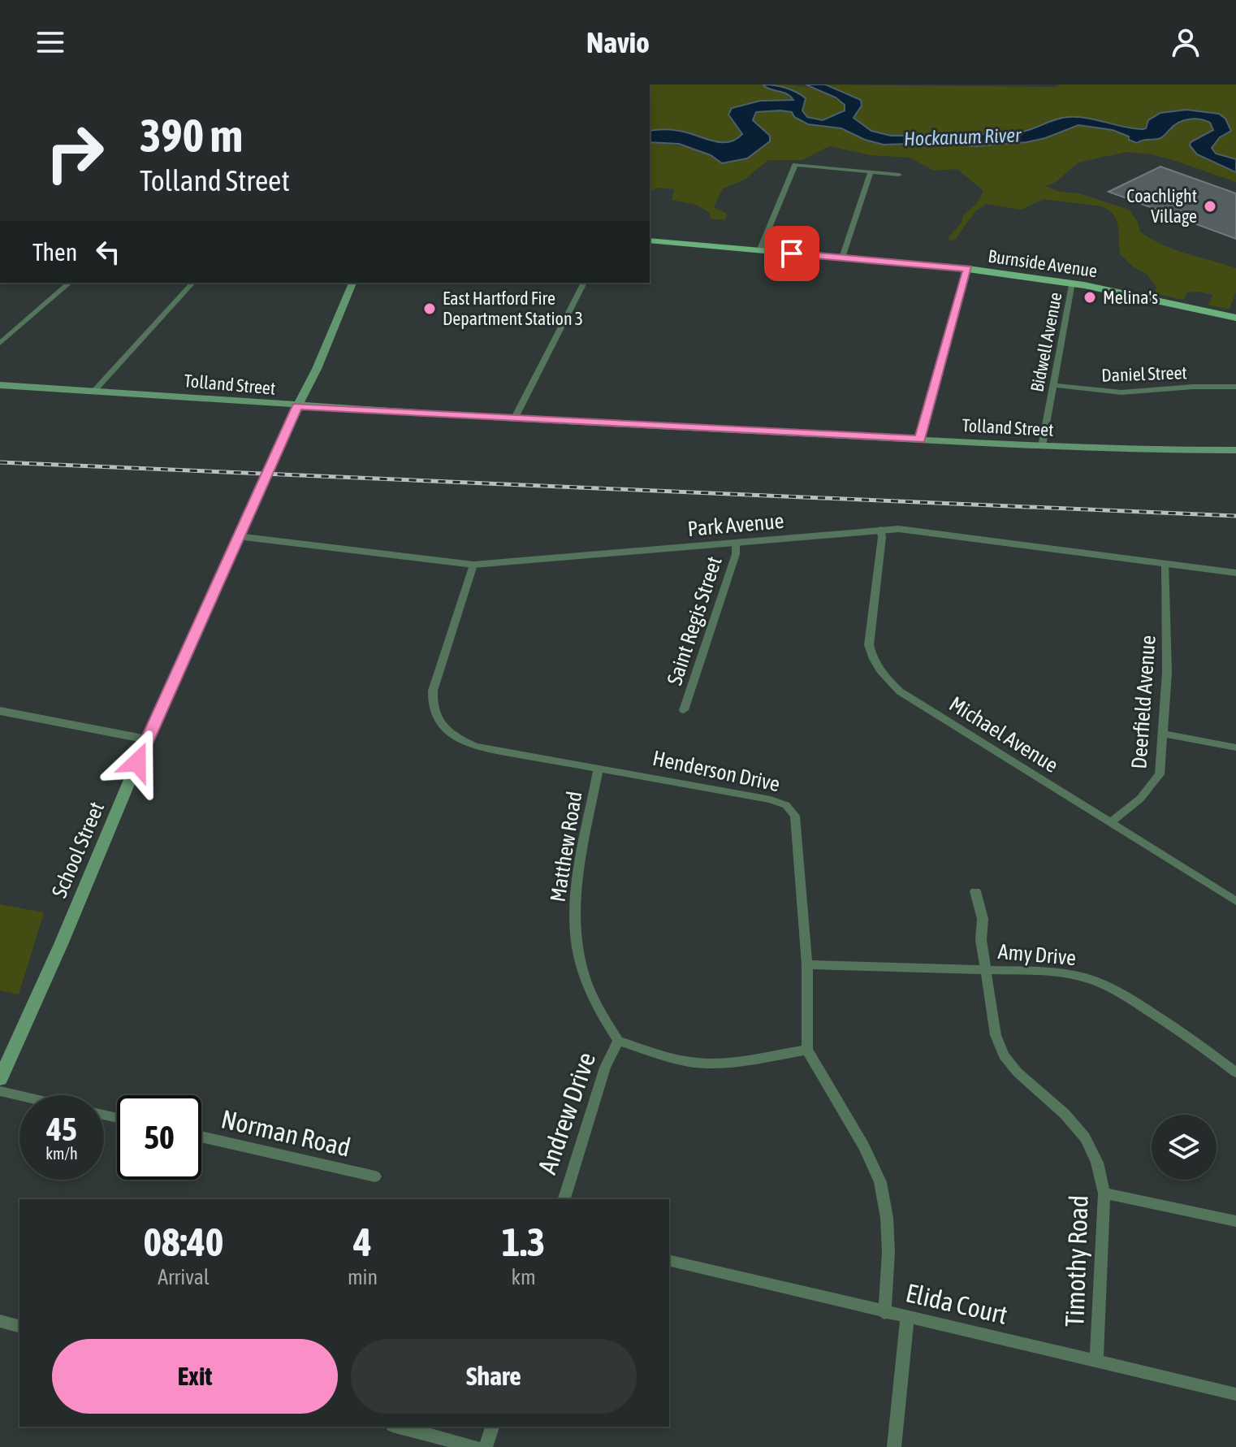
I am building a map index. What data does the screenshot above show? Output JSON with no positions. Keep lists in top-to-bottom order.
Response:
{
  "streets": {
    "main road": ["Burnside Avenue", "Tolland Street", "School Street"],
    "street": [
      "Bidwell Avenue",
      "Daniel Street",
      "Park Avenue",
      "Saint Regis Street",
      "Deerfield Avenue",
      "Michael Avenue",
      "Henderson Drive",
      "Matthew Road",
      "Amy Drive",
      "Andrew Drive",
      "Norman Road",
      "Timothy Road",
      "Elida Court"
    ]
  },
  "crossings": [
    ["Burnside Avenue", "Bidwell Avenue"],
    ["Bidwell Avenue", "Daniel Street"],
    ["Bidwell Avenue", "Tolland Street"],
    ["Tolland Street", "School Street"],
    ["Park Avenue", "Saint Regis Street"],
    ["Park Avenue", "Deerfield Avenue"],
    ["Park Avenue", "Michael Avenue"],
    ["Park Avenue", "Henderson Drive"],
    ["Park Avenue", "School Street"],
    ["Deerfield Avenue", "Michael Avenue"],
    ["Henderson Drive", "Matthew Road"],
    ["Henderson Drive", "Amy Drive"],
    ["Matthew Road", "Andrew Drive"],
    ["Amy Drive", "Timothy Road"],
    ["Timothy Road", "Elida Court"]
  ],
  "water": ["Hockanum River"],
  "places": ["Coachlight Village", "Melina's", "East Hartford Fire Department Station 3"],
  "page": {
    "header": "Navio",
    "turn": ["390 m", "Tolland Street"],
    "then": "Then",
    "speed": "45 km/h",
    "limit": "50",
    "eta": [
      "08:40",
      "Arrival",
      "4",
      "min",
      "1.3",
      "km"
    ],
    "buttons": ["Exit", "Share"]
  }
}
